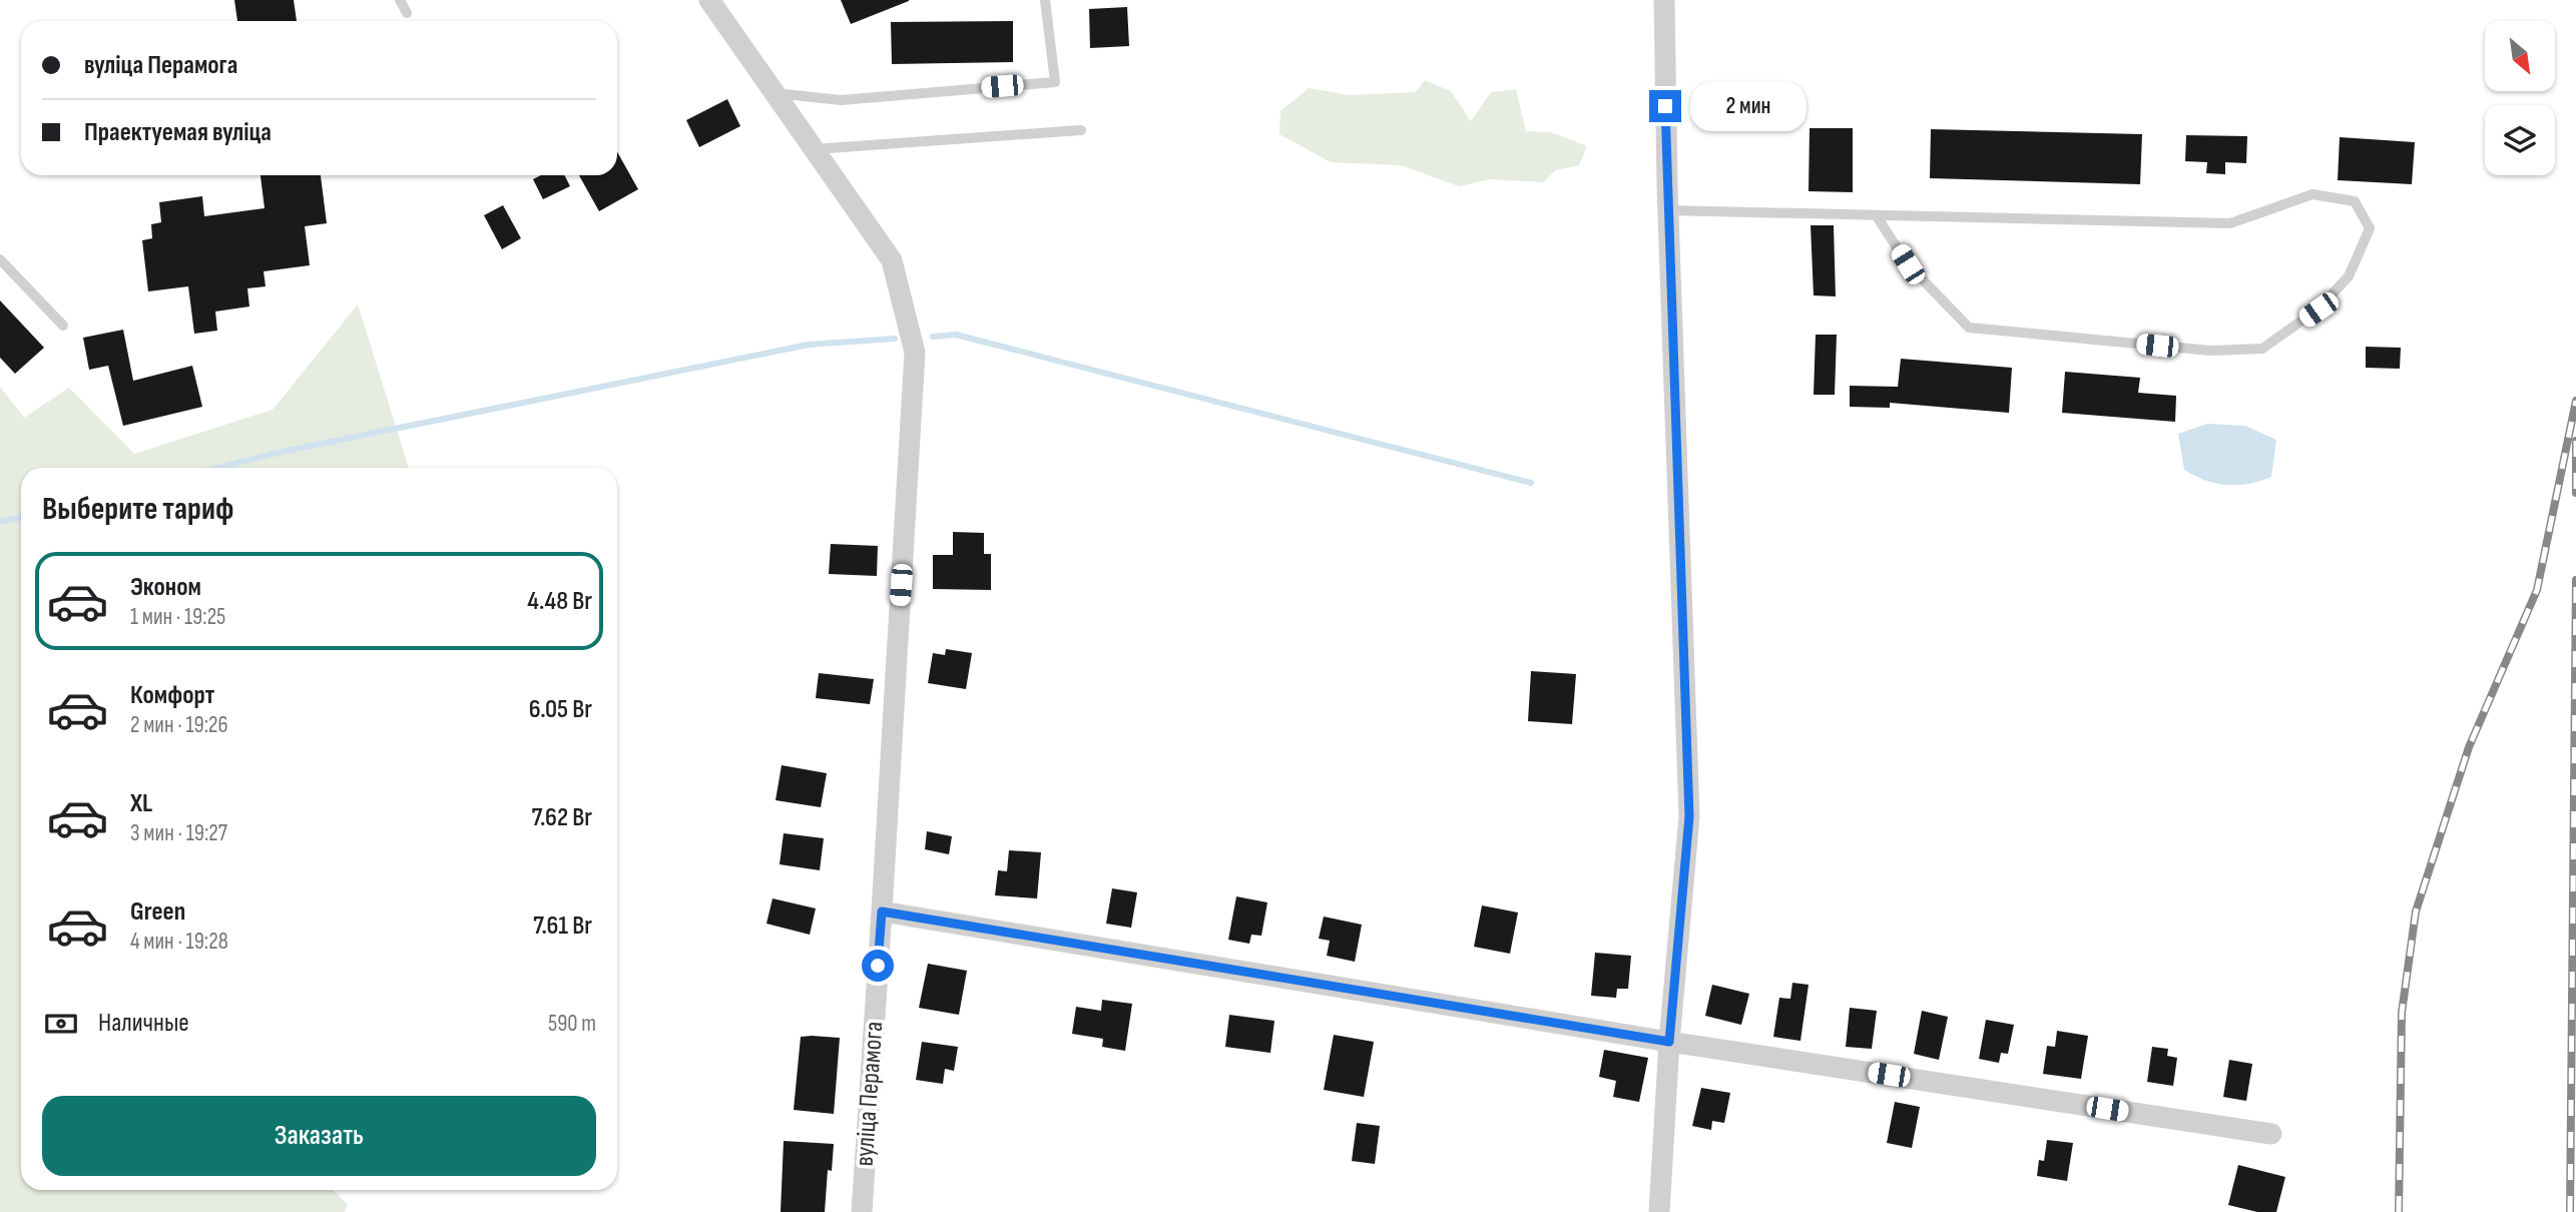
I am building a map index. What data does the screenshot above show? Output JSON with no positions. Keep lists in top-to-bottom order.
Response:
{
  "streets": {
    "street": ["вуліца Перамога"]
  },
  "north": "bottom right",
  "page": {
    "banner": ["вуліца Перамога", "Праектуемая вуліца"],
    "bubble": "2 мин",
    "heading": "Выберите тариф",
    "list": [
      {
        "name": "Эконом",
        "note": "1 мин · 19:25",
        "value": "4.48 Br"
      },
      {
        "name": "Комфорт",
        "note": "2 мин · 19:26",
        "value": "6.05 Br"
      },
      {
        "name": "XL",
        "note": "3 мин · 19:27",
        "value": "7.62 Br"
      },
      {
        "name": "Green",
        "note": "4 мин · 19:28",
        "value": "7.61 Br"
      }
    ],
    "pay": ["Наличные", "590 m"],
    "buttons": "Заказать"
  }
}
